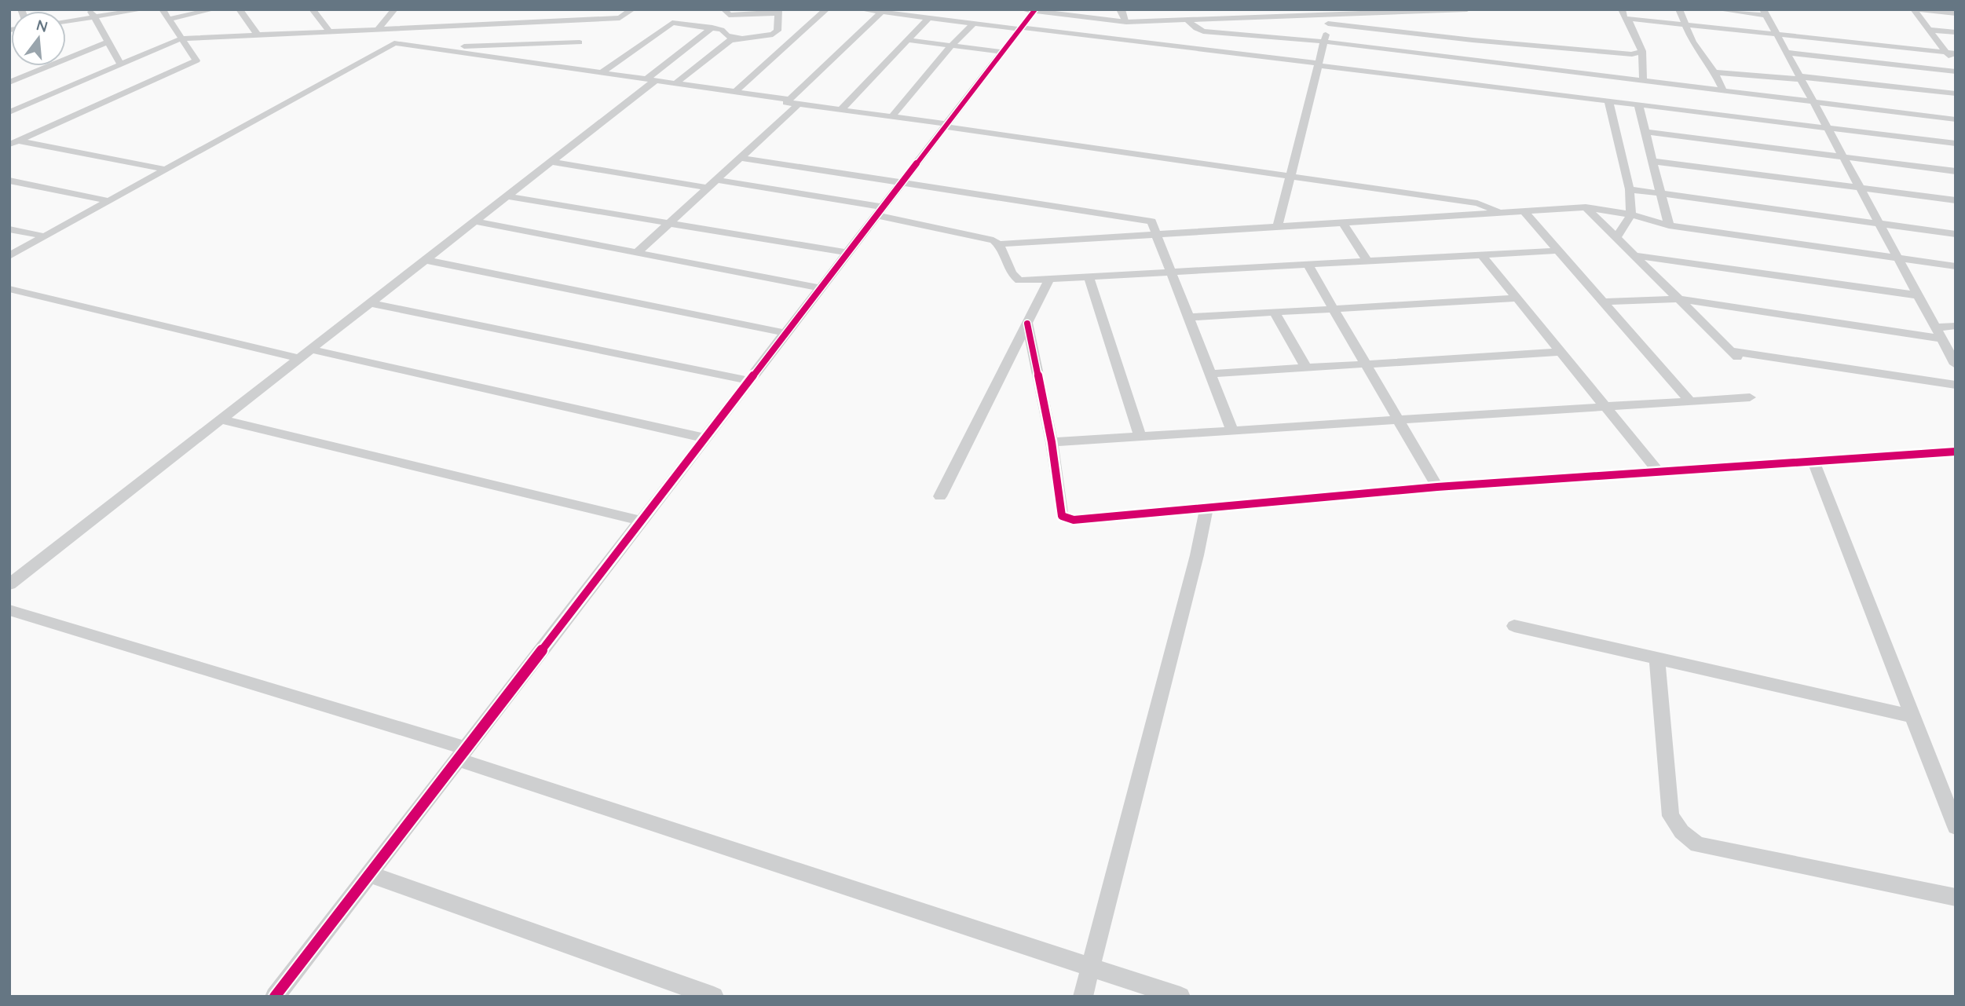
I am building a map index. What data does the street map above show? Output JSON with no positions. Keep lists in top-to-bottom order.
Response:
{
  "north": "top"
}
